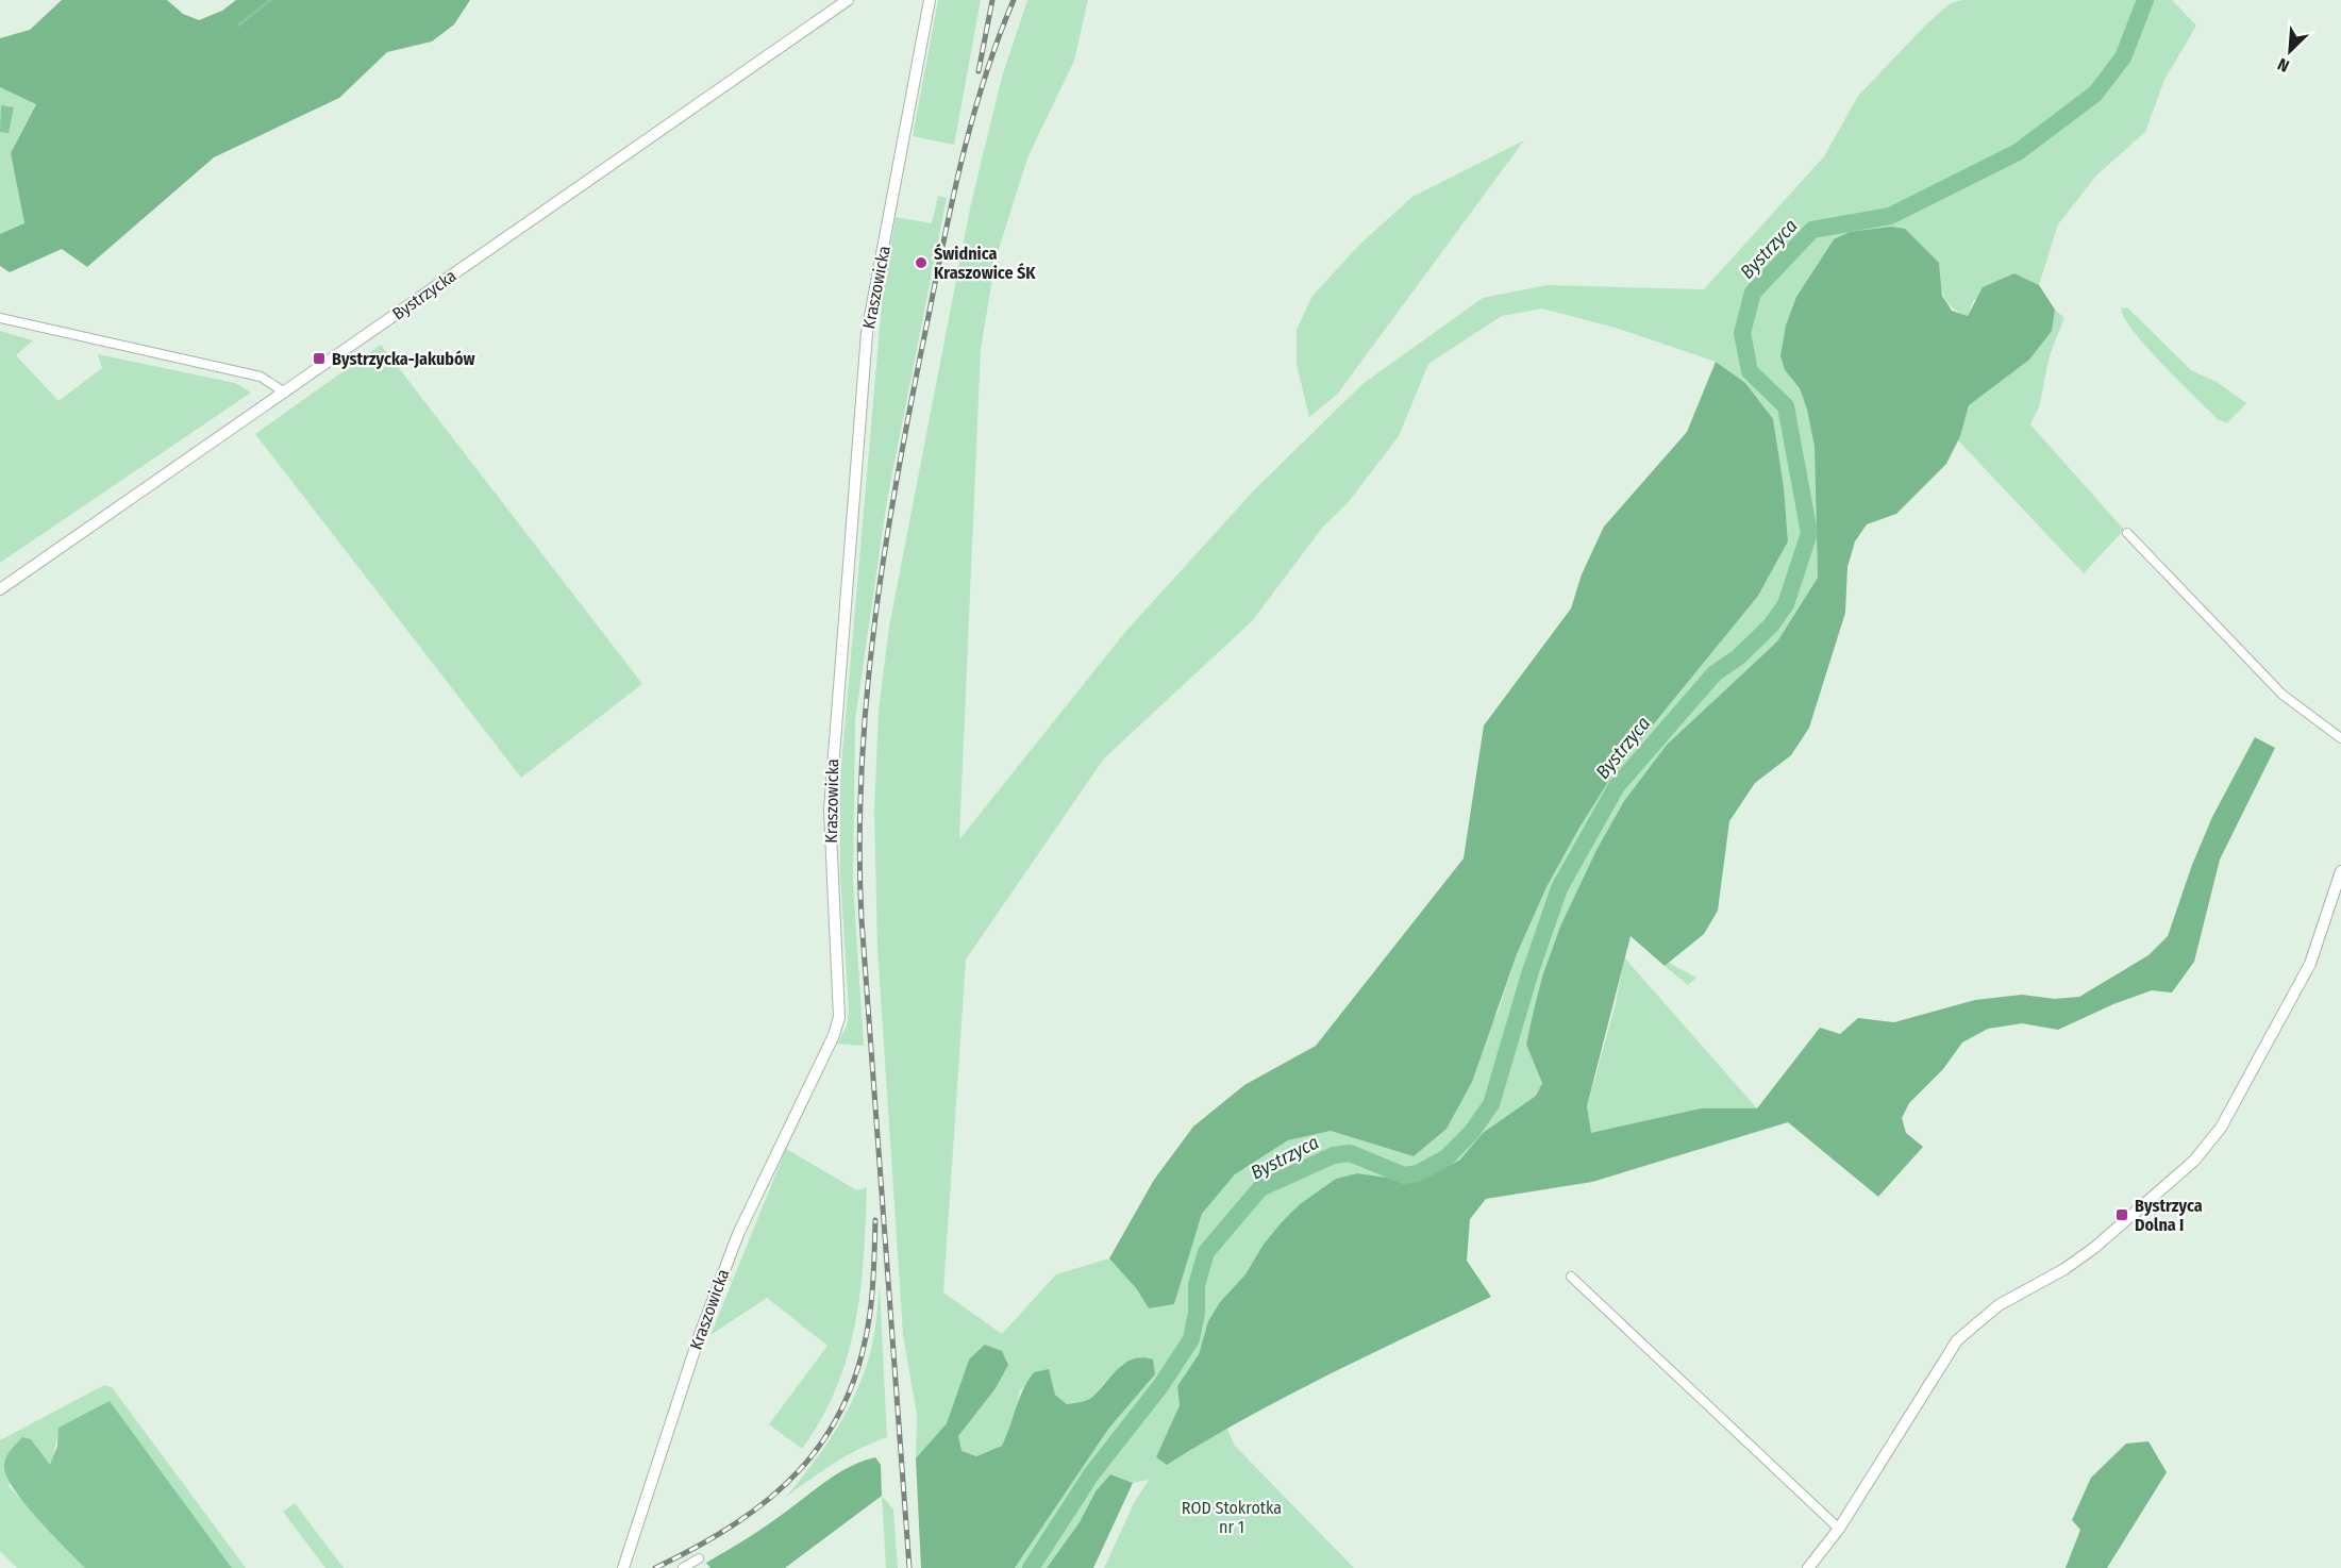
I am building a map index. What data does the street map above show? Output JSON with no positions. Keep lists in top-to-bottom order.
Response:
{
  "streets": {
    "street": ["Kraszowicka", "Bystrzycka"]
  },
  "water": ["Bystrzyca"],
  "parks": ["ROD Stokrotka nr 1"],
  "places": {
    "other": ["Świdnica Kraszowice ŚK"],
    "transit": ["Bystrzycka-Jakubów", "Bystrzyca Dolna I"]
  },
  "north": "bottom left"
}
